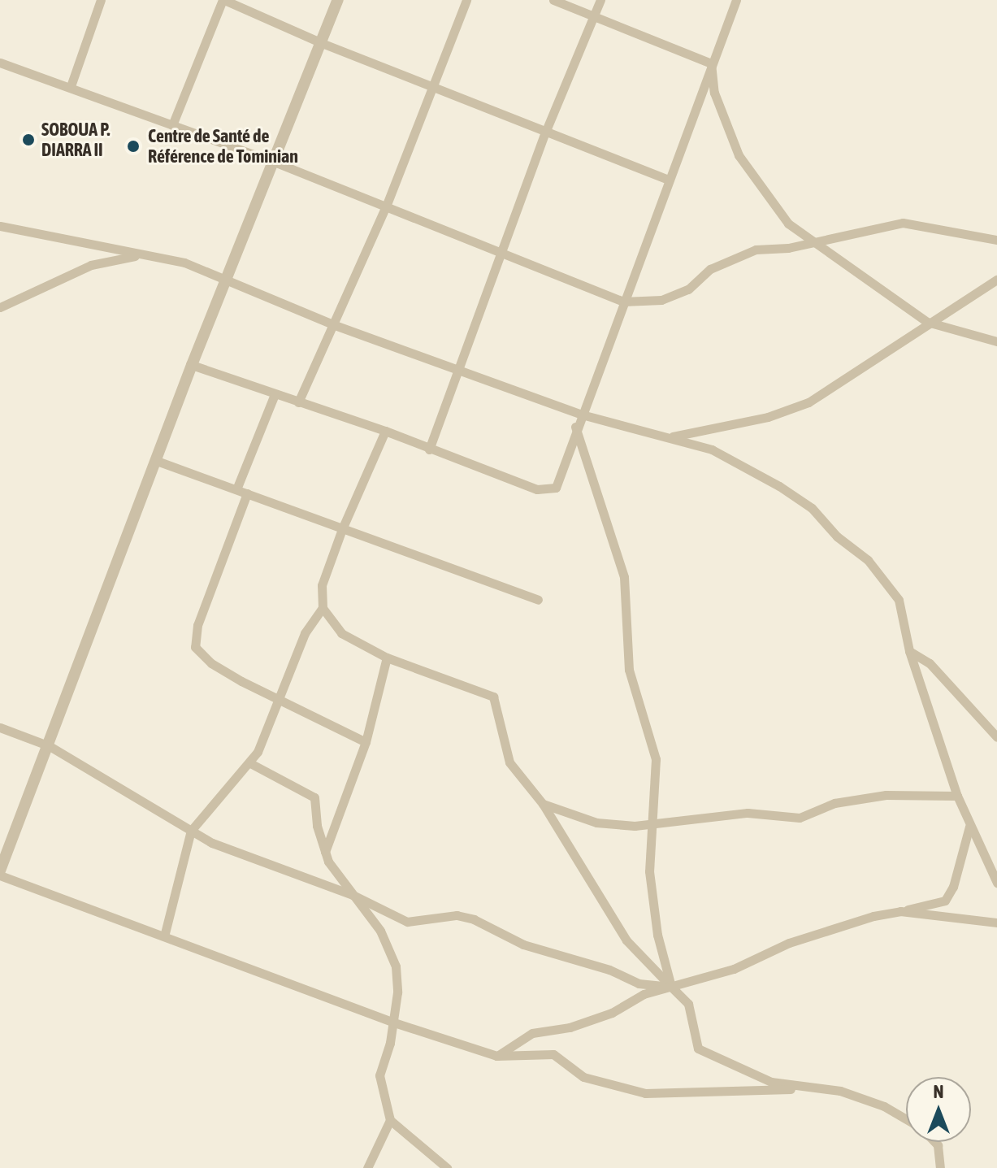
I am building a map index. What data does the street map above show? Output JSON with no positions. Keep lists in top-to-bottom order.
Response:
{
  "places": ["SOBOUA P. DIARRA II", "Centre de Santé de Référence de Tominian"],
  "north": "top"
}
